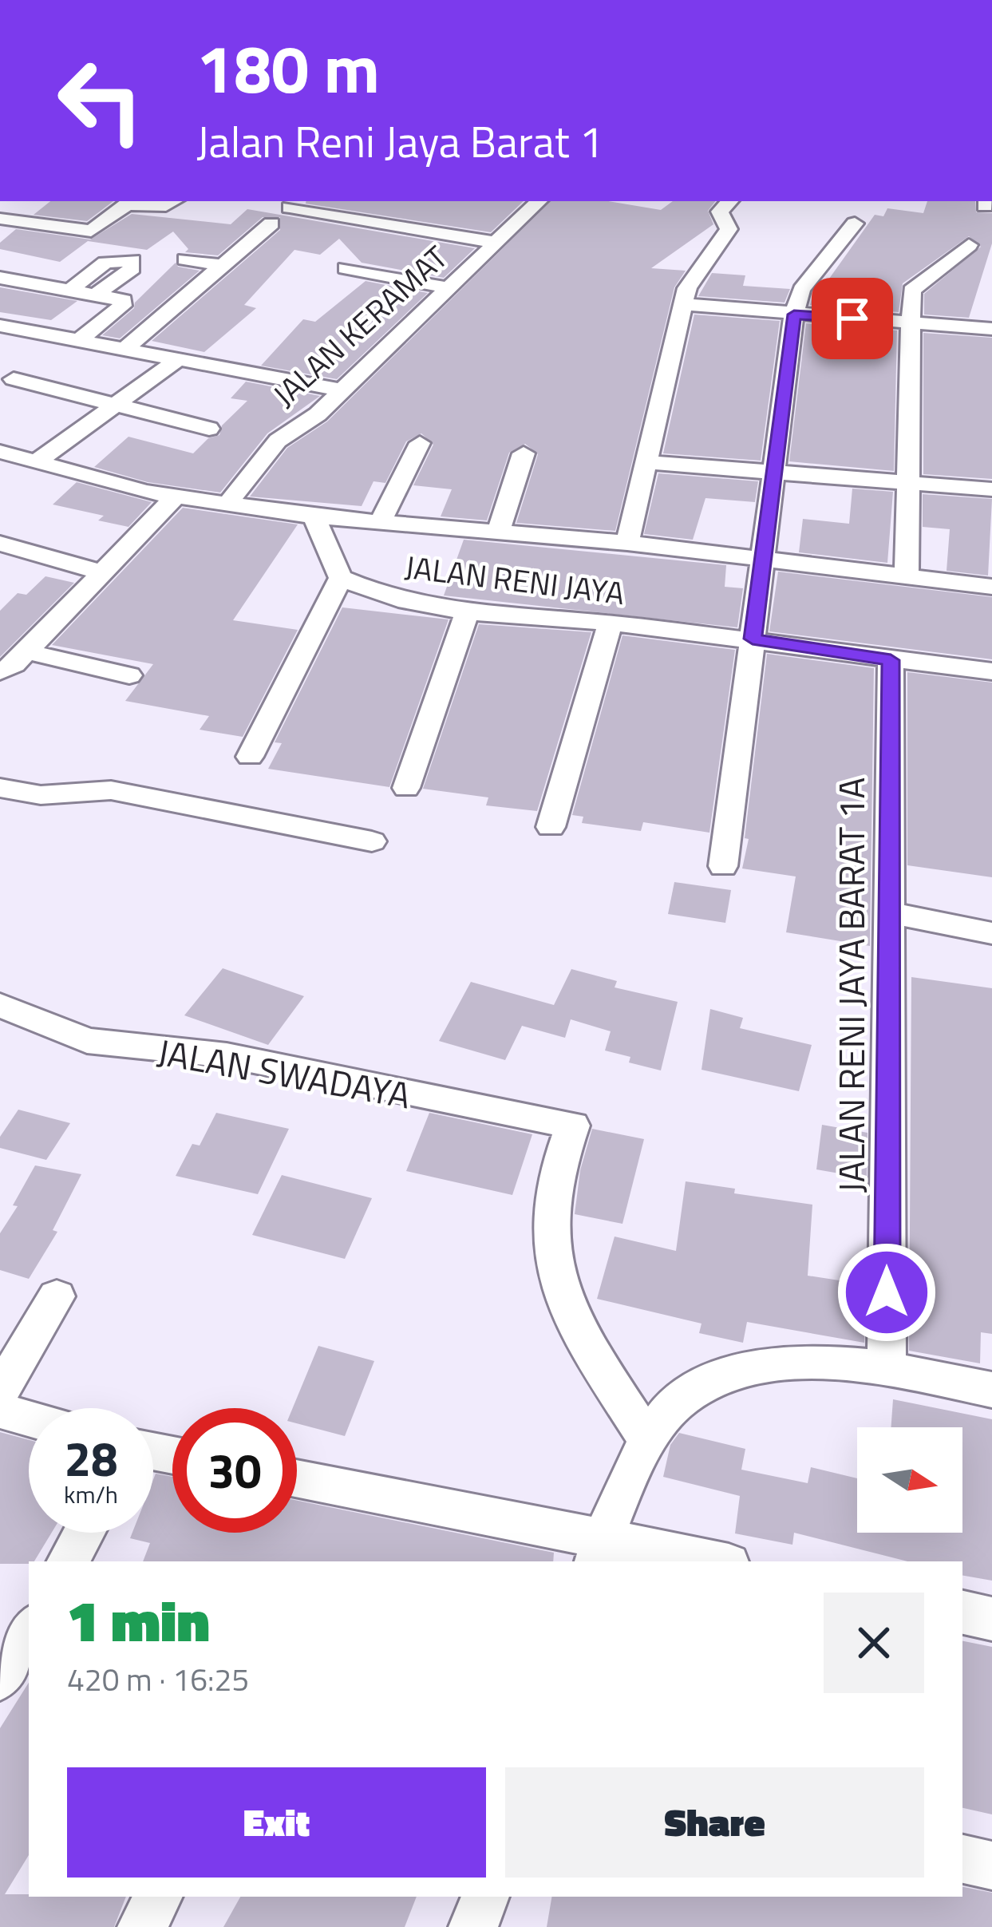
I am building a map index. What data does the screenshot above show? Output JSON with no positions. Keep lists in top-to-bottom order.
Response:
{
  "streets": {
    "street": [
      "JALAN KERAMAT",
      "JALAN RENI JAYA",
      "JALAN RENI JAYA BARAT 1A",
      "JALAN SWADAYA"
    ]
  },
  "crossings": [
    ["JALAN KERAMAT", "JALAN RENI JAYA"],
    ["JALAN RENI JAYA", "JALAN RENI JAYA BARAT 1A"]
  ],
  "north": "right",
  "page": {
    "turn": ["180 m", "Jalan Reni Jaya Barat 1"],
    "speed": "28 km/h",
    "limit": "30",
    "heading": ["1 min", "420 m · 16:25"],
    "buttons": ["Exit", "Share"]
  }
}
